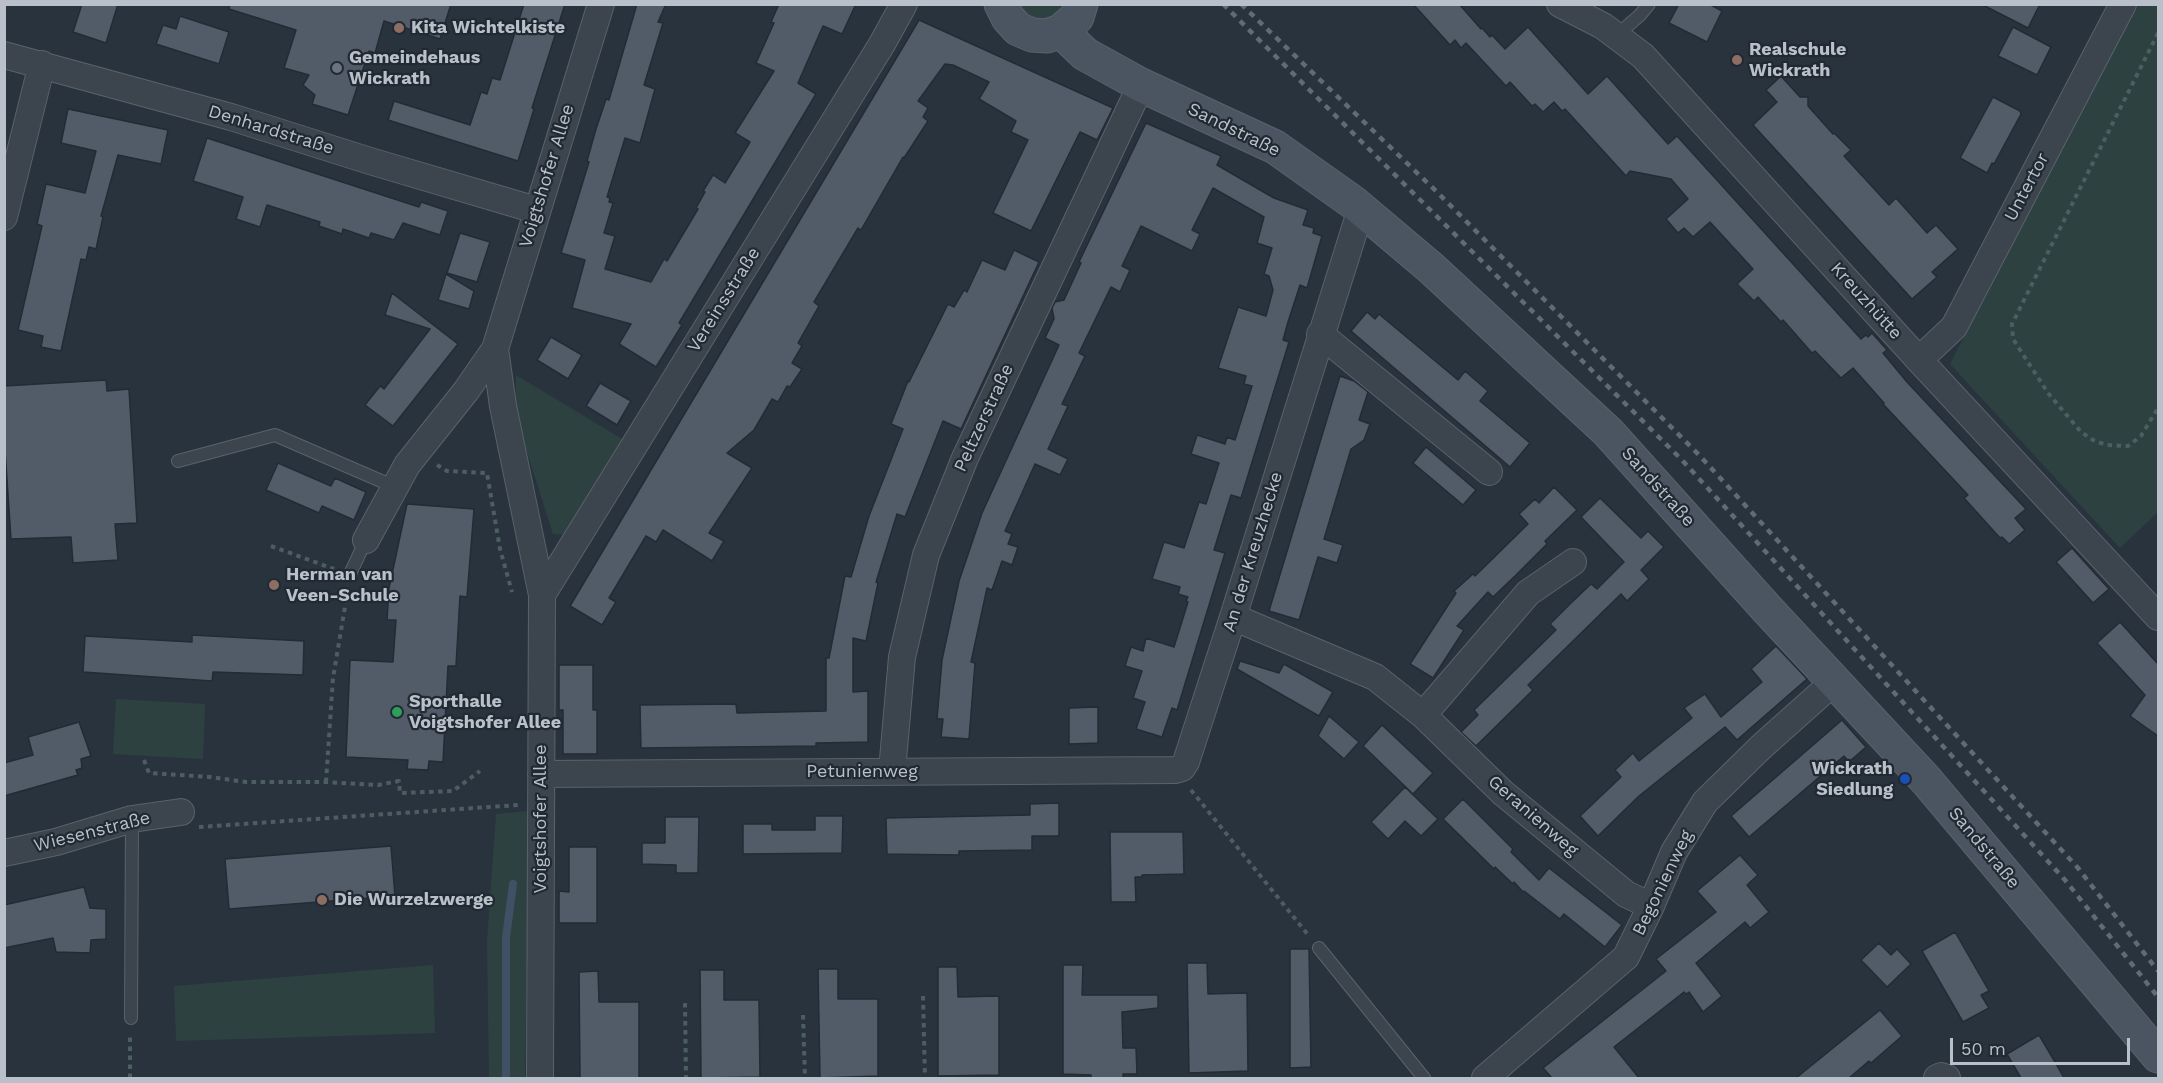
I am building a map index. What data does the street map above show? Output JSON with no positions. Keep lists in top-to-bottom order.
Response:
{
  "streets": {
    "main road": ["Sandstraße"],
    "street": [
      "Denhardstraße",
      "Voigtshofer Allee",
      "Untertor",
      "Vereinsstraße",
      "Kreuzhütte",
      "Peltzerstraße",
      "An der Kreuzhecke",
      "Petunienweg",
      "Geranienweg",
      "Wiesenstraße",
      "Begonienweg"
    ]
  },
  "crossings": [
    ["Denhardstraße", "Voigtshofer Allee"],
    ["Sandstraße", "Peltzerstraße"],
    ["Sandstraße", "An der Kreuzhecke"],
    ["Sandstraße", "Begonienweg"],
    ["Voigtshofer Allee", "Vereinsstraße"],
    ["Voigtshofer Allee", "Petunienweg"],
    ["Untertor", "Kreuzhütte"],
    ["Peltzerstraße", "Petunienweg"],
    ["An der Kreuzhecke", "Petunienweg"],
    ["An der Kreuzhecke", "Geranienweg"],
    ["Geranienweg", "Begonienweg"]
  ],
  "places": [
    "Kita Wichtelkiste",
    "Realschule Wickrath",
    "Gemeindehaus Wickrath",
    "Herman van Veen-Schule",
    "Sporthalle Voigtshofer Allee",
    "Wickrath Siedlung",
    "Die Wurzelzwerge"
  ],
  "scale_bar": "50 m"
}
